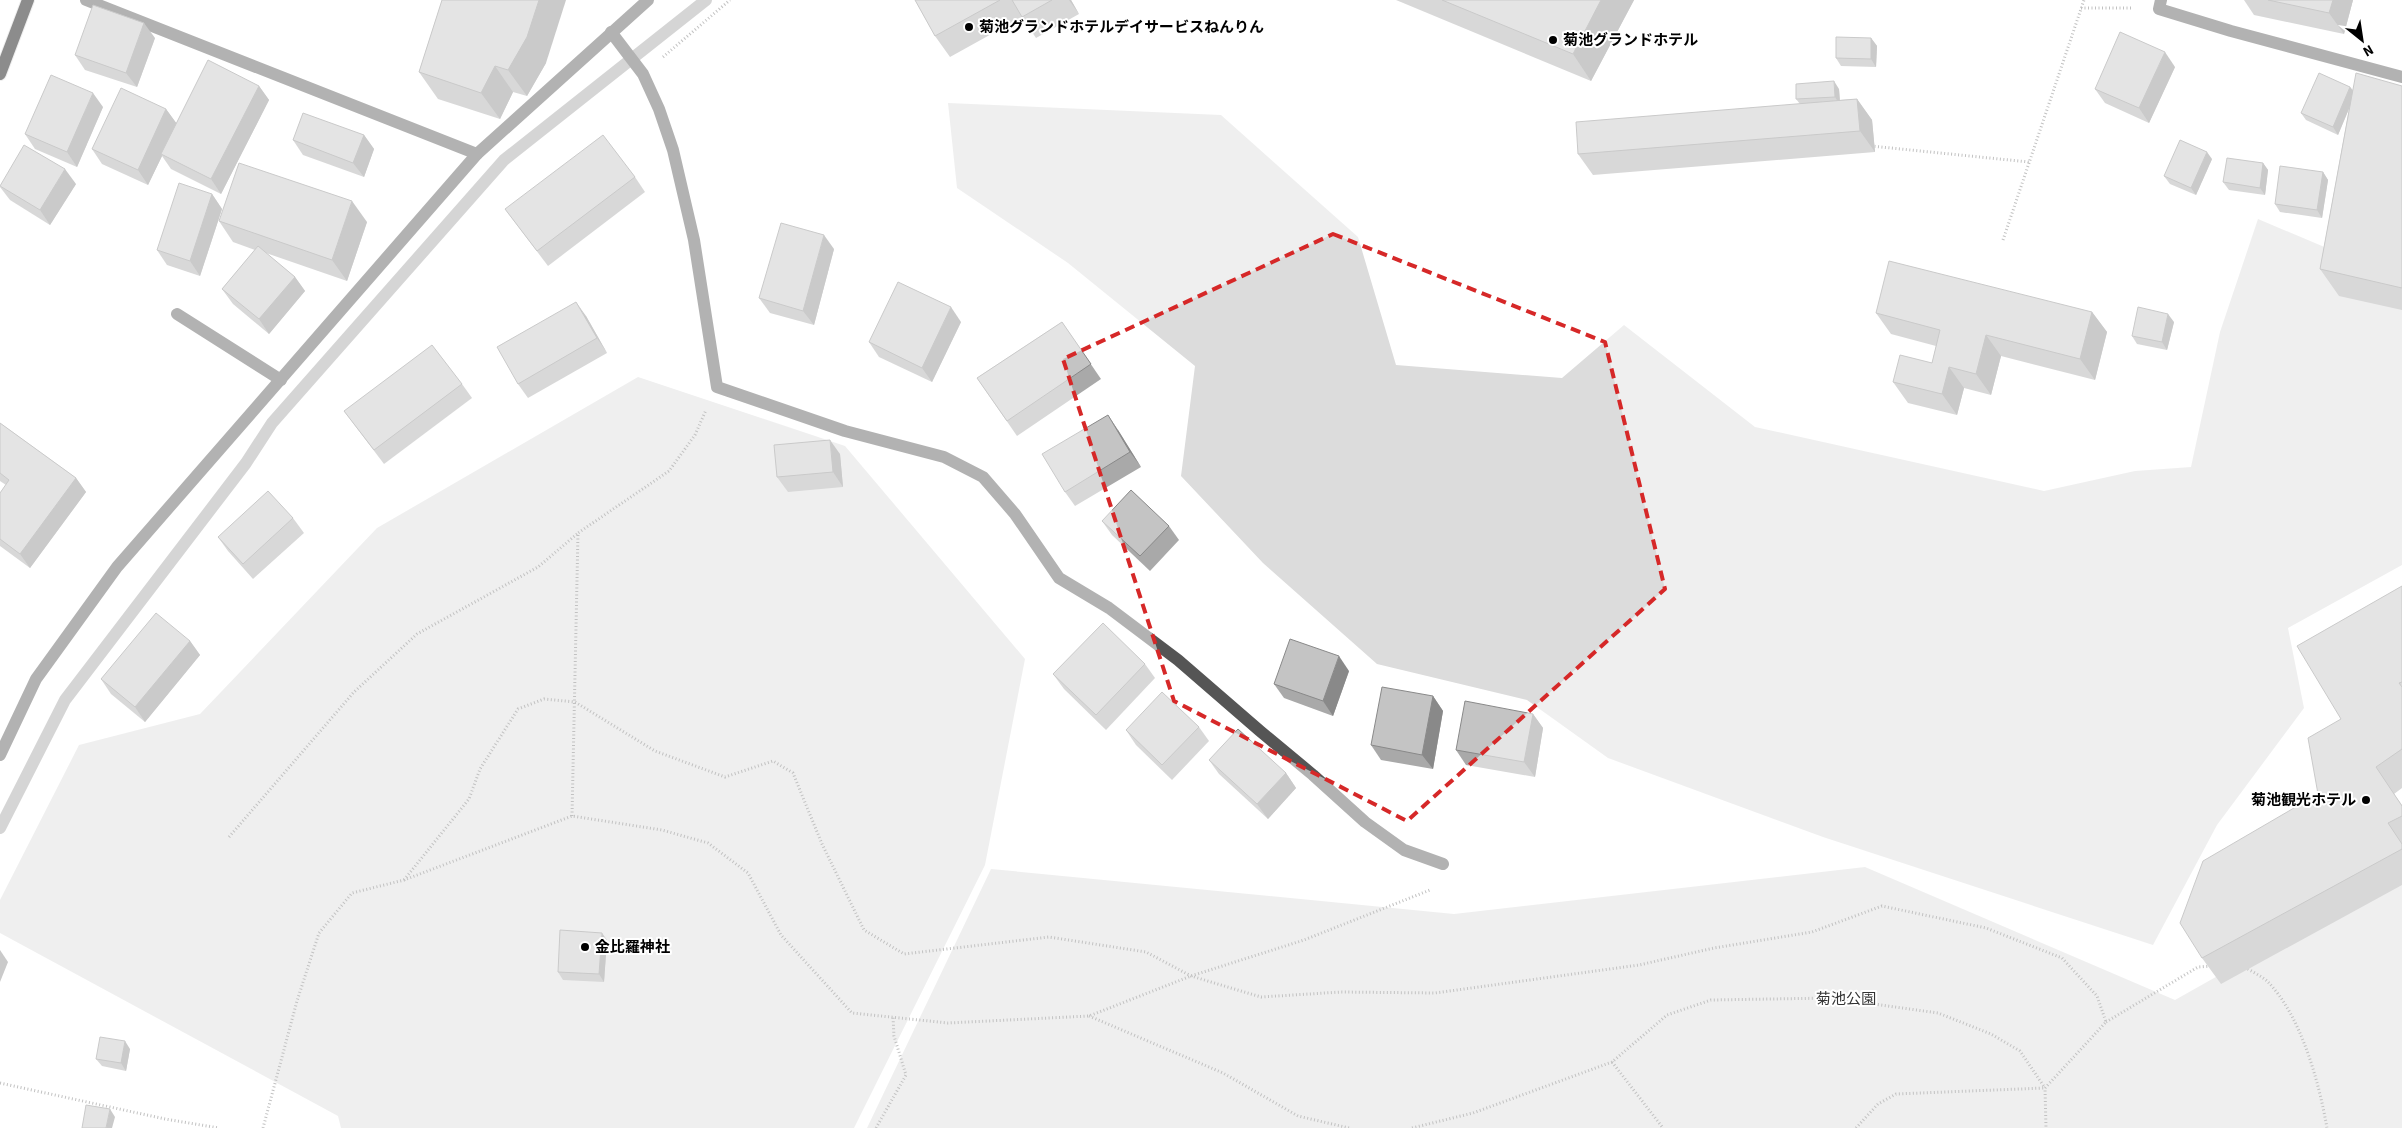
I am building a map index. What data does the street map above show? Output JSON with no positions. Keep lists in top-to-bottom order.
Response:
{
  "parks": ["菊池公園"],
  "places": [
    "菊池グランドホテルデイサービスねんりん",
    "菊池グランドホテル",
    "菊池観光ホテル",
    "金比羅神社"
  ],
  "north": "bottom right"
}
